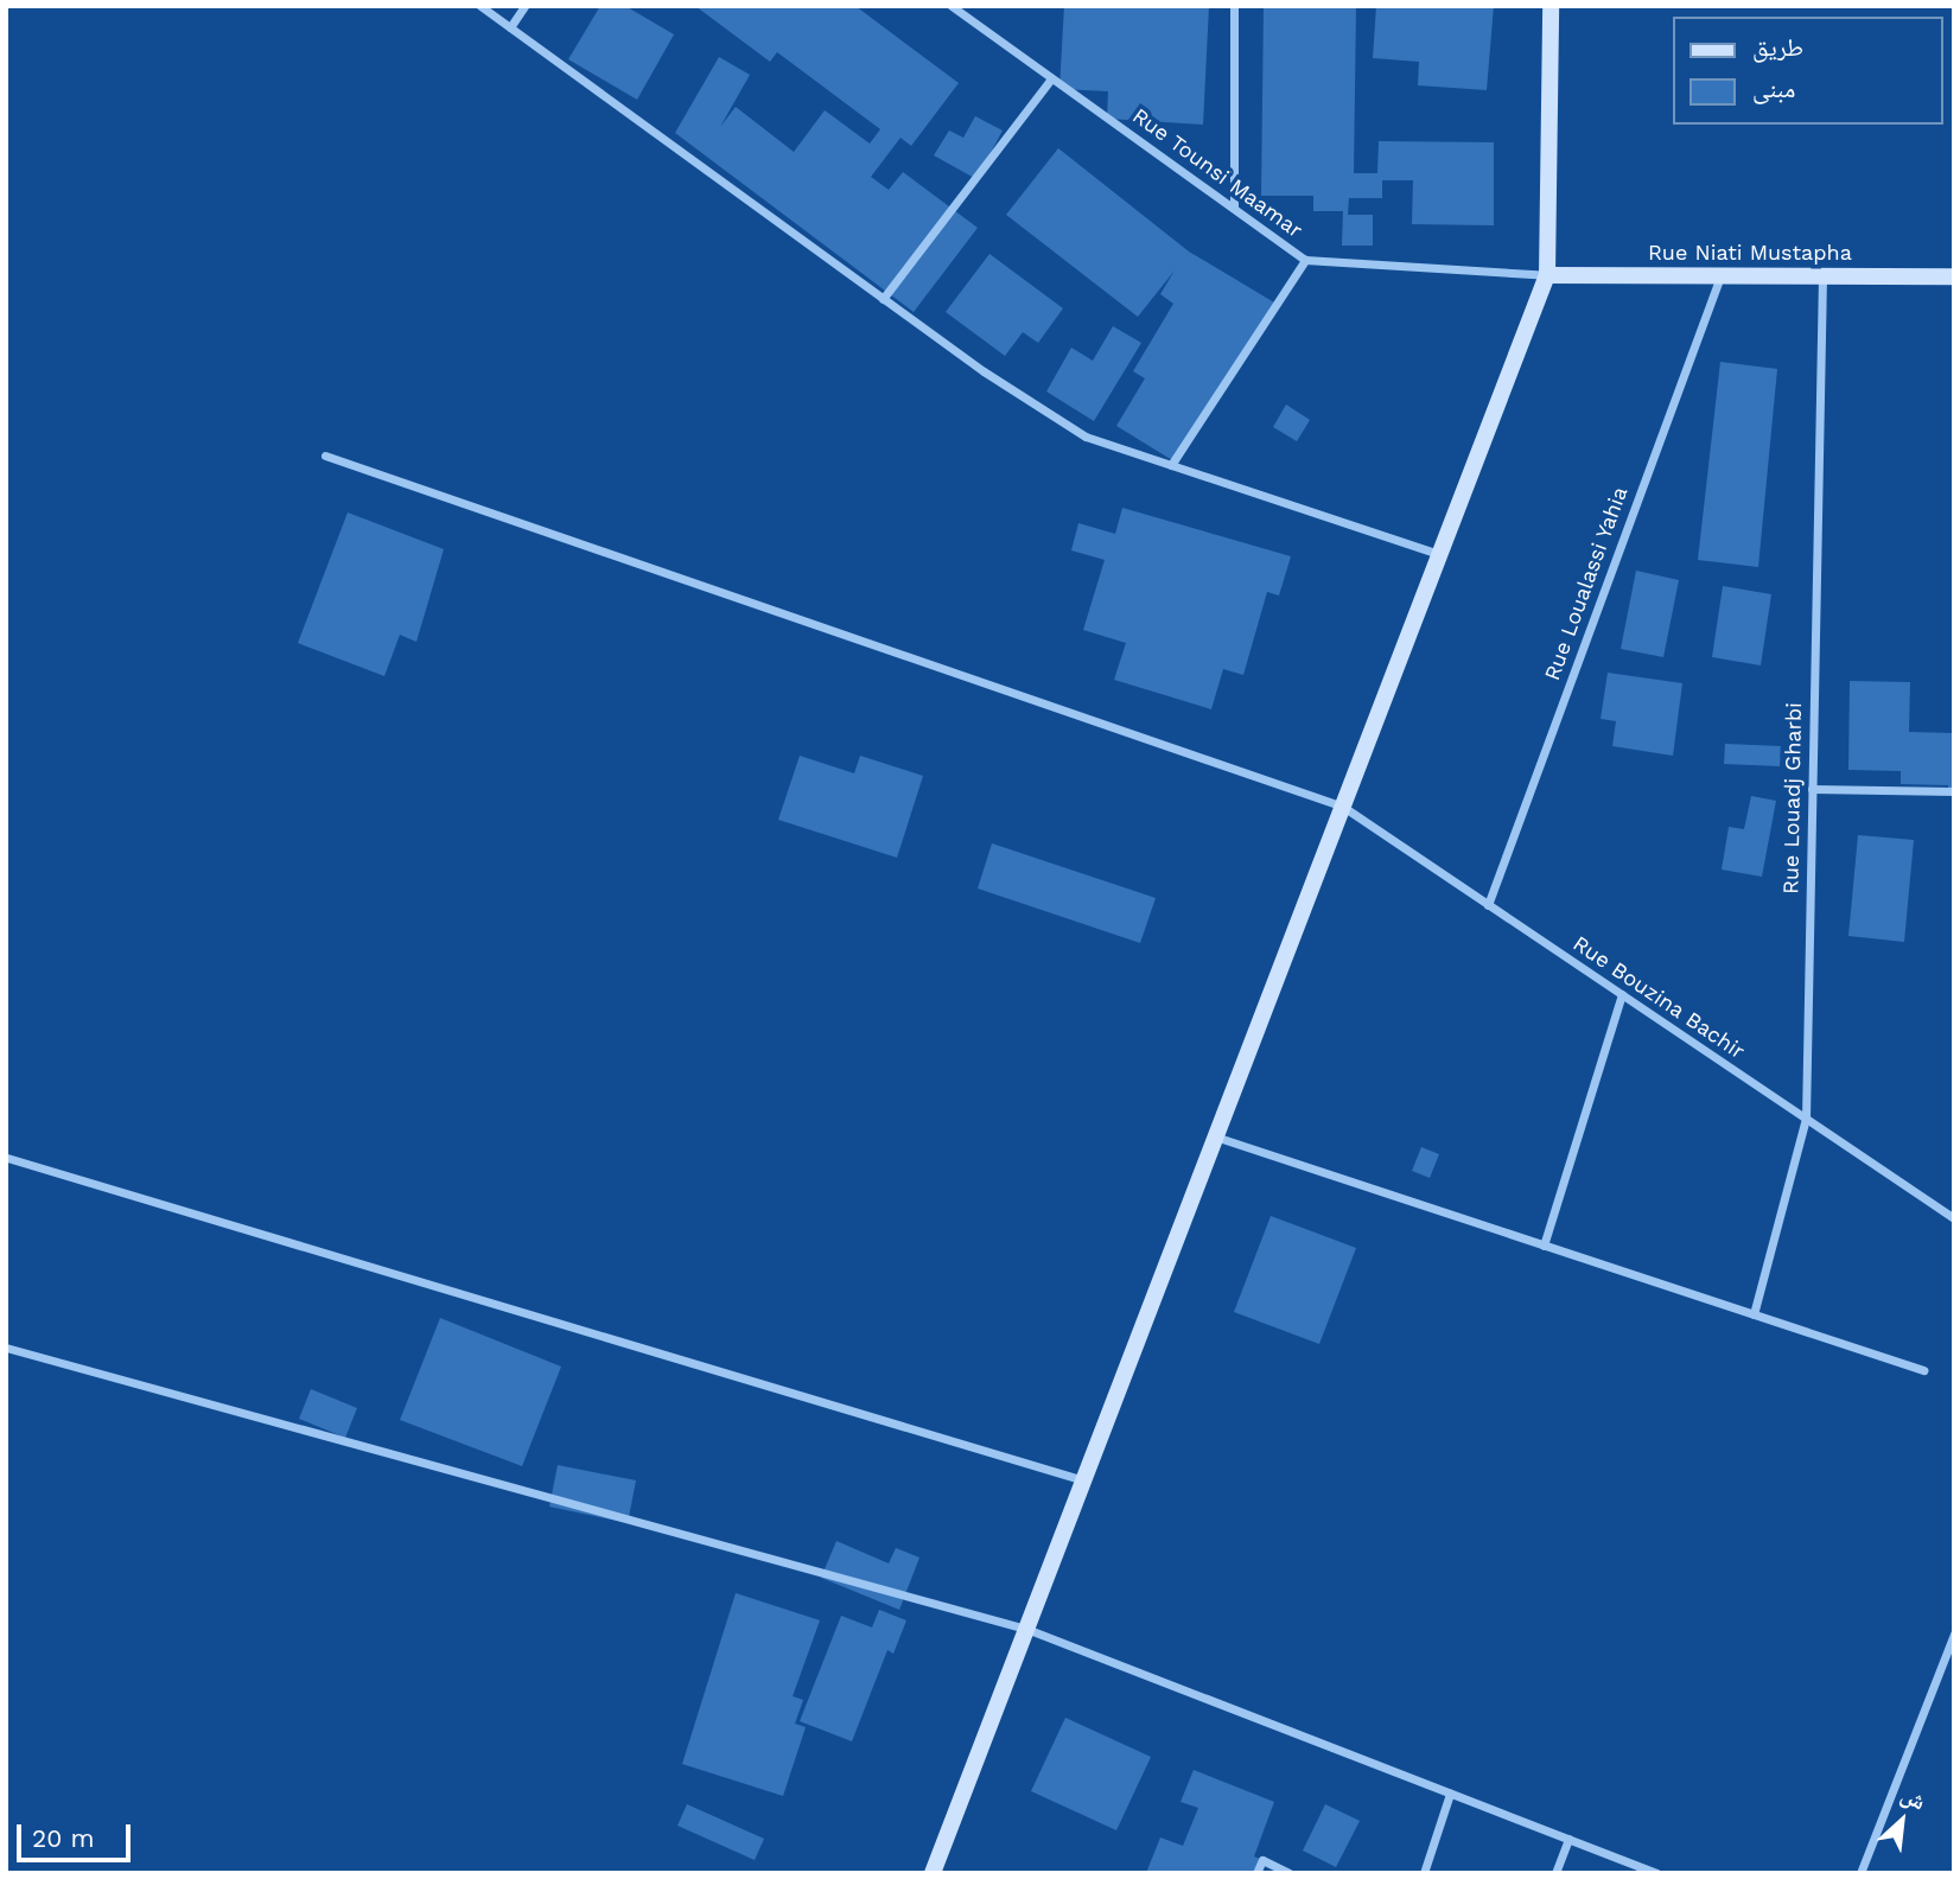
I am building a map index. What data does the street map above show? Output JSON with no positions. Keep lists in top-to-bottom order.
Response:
{
  "streets": {
    "main road": ["Rue Niati Mustapha"],
    "street": [
      "Rue Tounsi Maamar",
      "Rue Loualassi Yahia",
      "Rue Louadj Gharbi",
      "Rue Bouzina Bachir"
    ]
  },
  "crossings": [
    ["Rue Tounsi Maamar", "Rue Niati Mustapha"],
    ["Rue Niati Mustapha", "Rue Loualassi Yahia"],
    ["Rue Niati Mustapha", "Rue Louadj Gharbi"],
    ["Rue Loualassi Yahia", "Rue Bouzina Bachir"],
    ["Rue Louadj Gharbi", "Rue Bouzina Bachir"]
  ],
  "legend": ["طريق", "مبنى"],
  "scale_bar": "20 m",
  "north": "top right"
}
